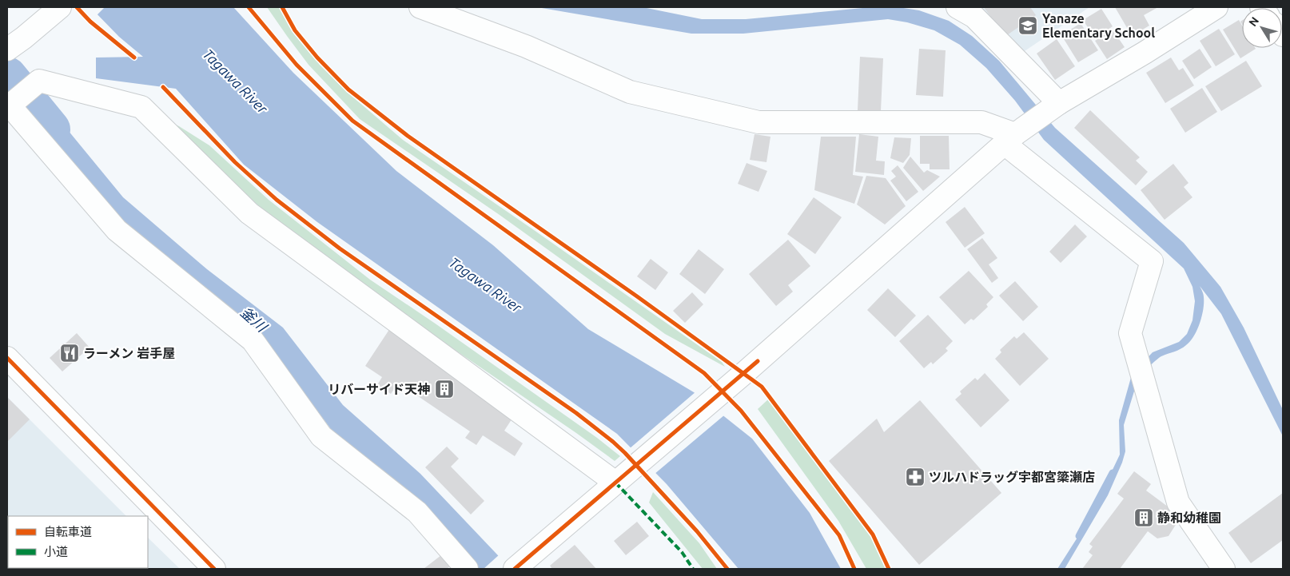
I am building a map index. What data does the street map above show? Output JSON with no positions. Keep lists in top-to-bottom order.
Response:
{
  "water": ["Tagawa River", "釜川"],
  "places": {
    "school or university": ["Yanaze Elementary School"],
    "restaurant": ["ラーメン 岩手屋"],
    "building": ["リバーサイド天神", "静和幼稚園"],
    "pharmacy": ["ツルハドラッグ宇都宮簗瀬店"]
  },
  "legend": ["自転車道", "小道"],
  "north": "top left"
}
